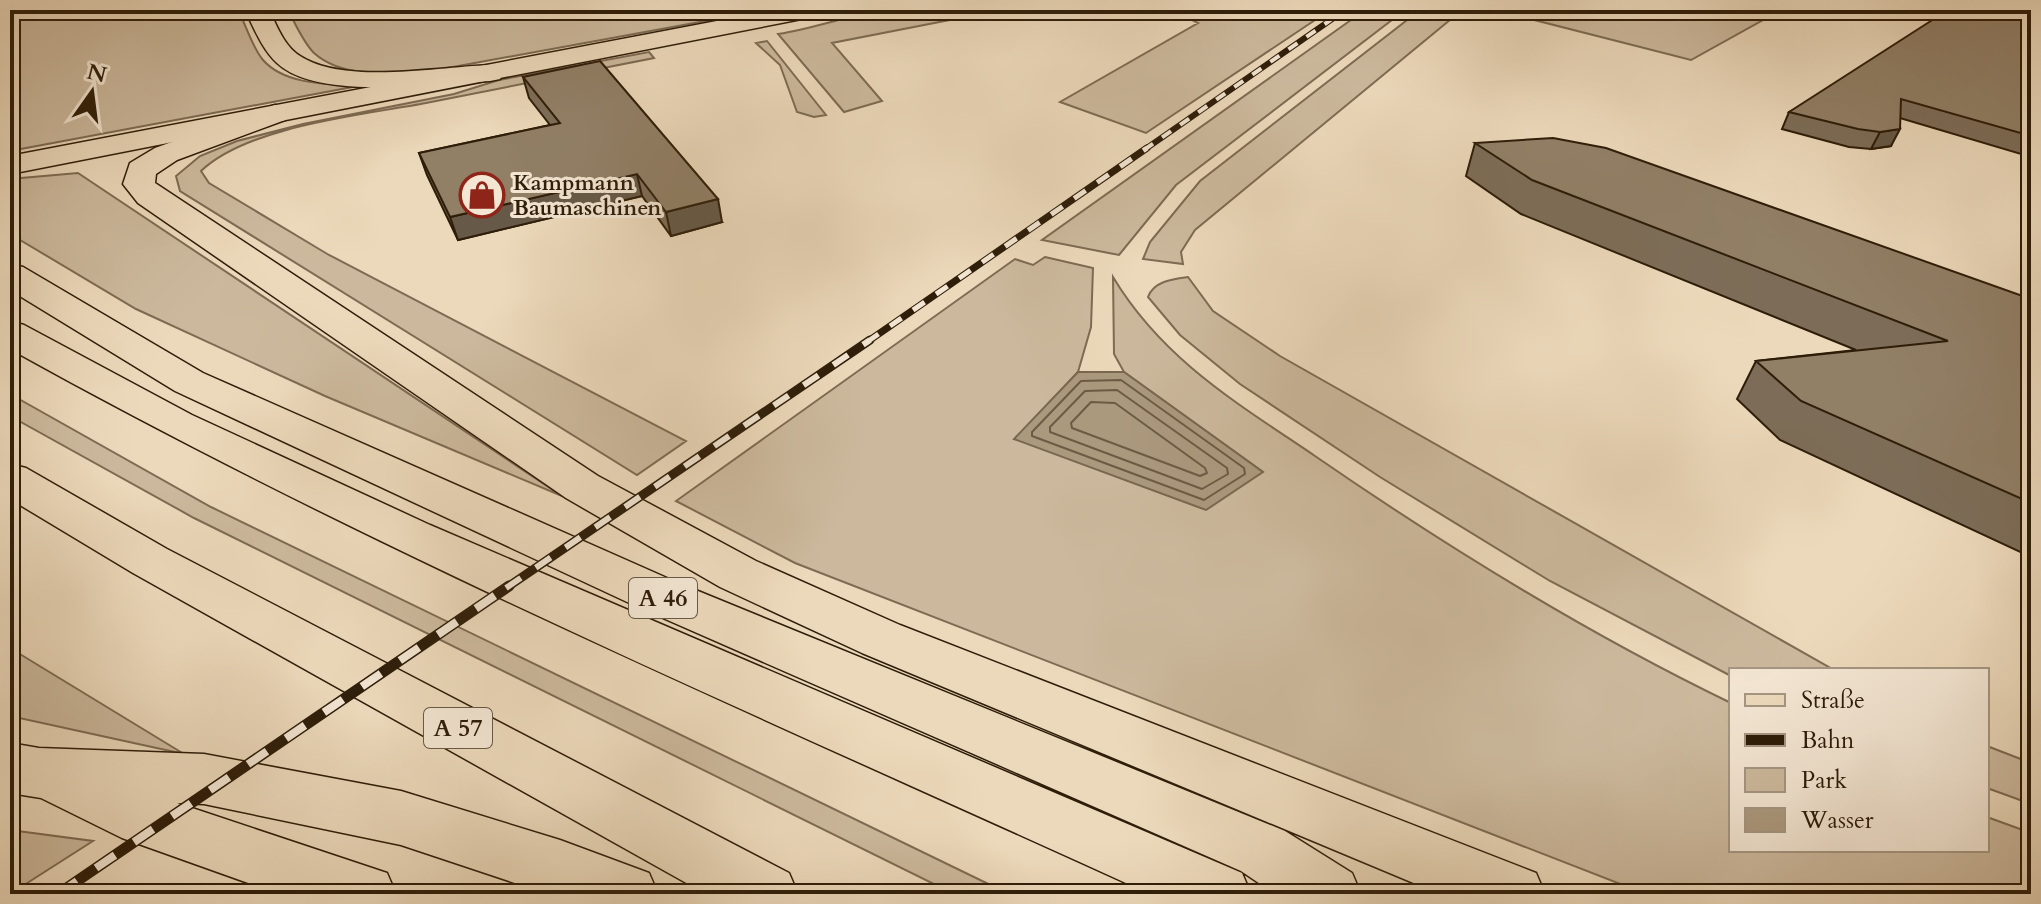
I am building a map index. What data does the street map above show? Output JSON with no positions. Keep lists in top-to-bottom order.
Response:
{
  "streets": {
    "main road": ["A 46", "A 57"]
  },
  "places": {
    "shop": ["Kampmann Baumaschinen"]
  },
  "legend": [
    "Straße",
    "Bahn",
    "Park",
    "Wasser"
  ],
  "north": "top"
}
